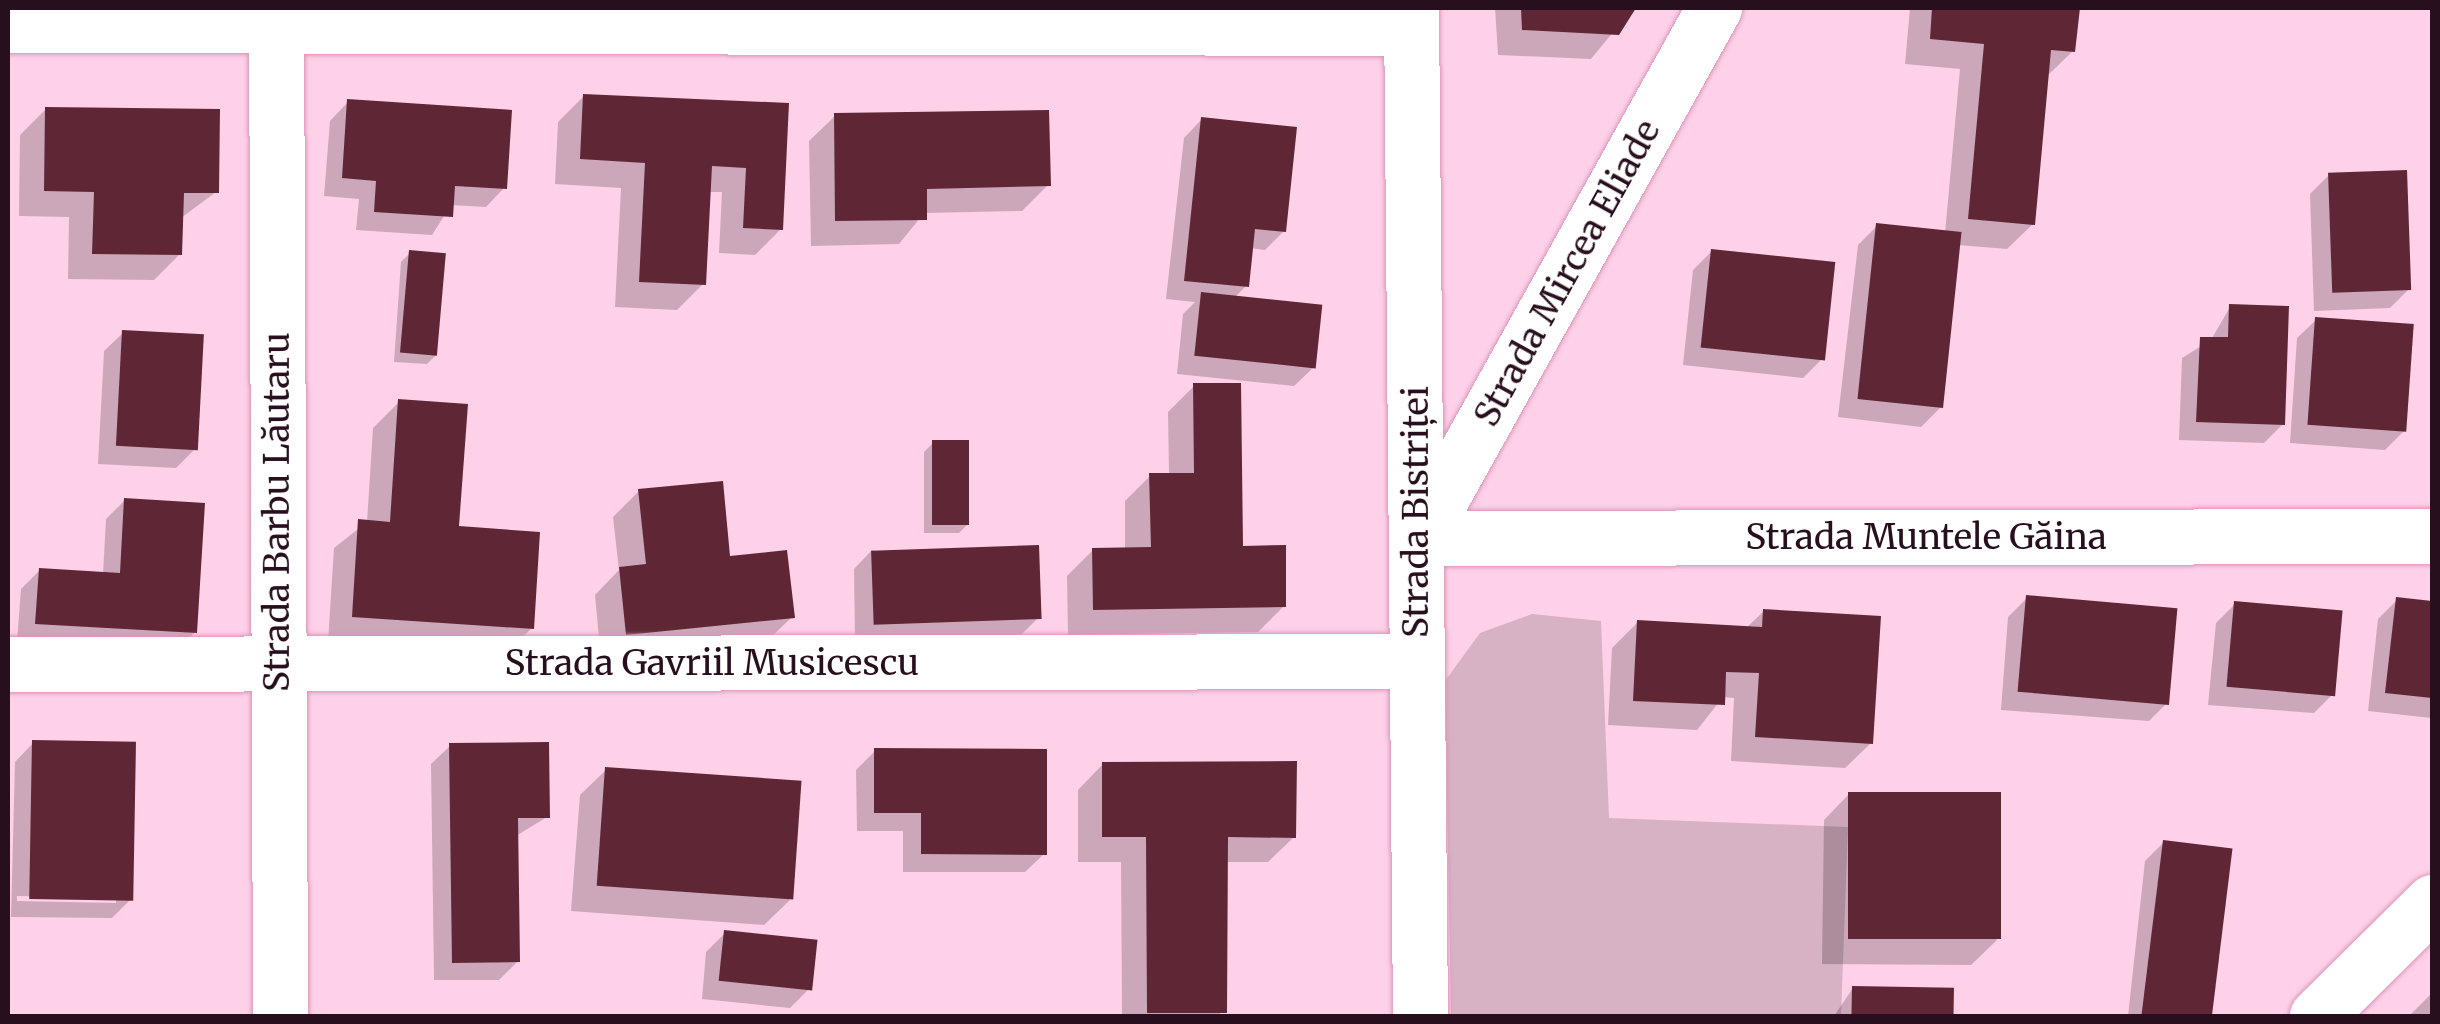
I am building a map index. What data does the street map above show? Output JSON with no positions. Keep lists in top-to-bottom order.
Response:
{
  "streets": {
    "street": [
      "Strada Mircea Eliade",
      "Strada Barbu Lăutaru",
      "Strada Bistriței",
      "Strada Muntele Găina",
      "Strada Gavriil Musicescu"
    ]
  },
  "crossings": [
    ["Strada Mircea Eliade", "Strada Bistriței"],
    ["Strada Mircea Eliade", "Strada Muntele Găina"],
    ["Strada Barbu Lăutaru", "Strada Gavriil Musicescu"],
    ["Strada Bistriței", "Strada Muntele Găina"],
    ["Strada Bistriței", "Strada Gavriil Musicescu"]
  ]
}
